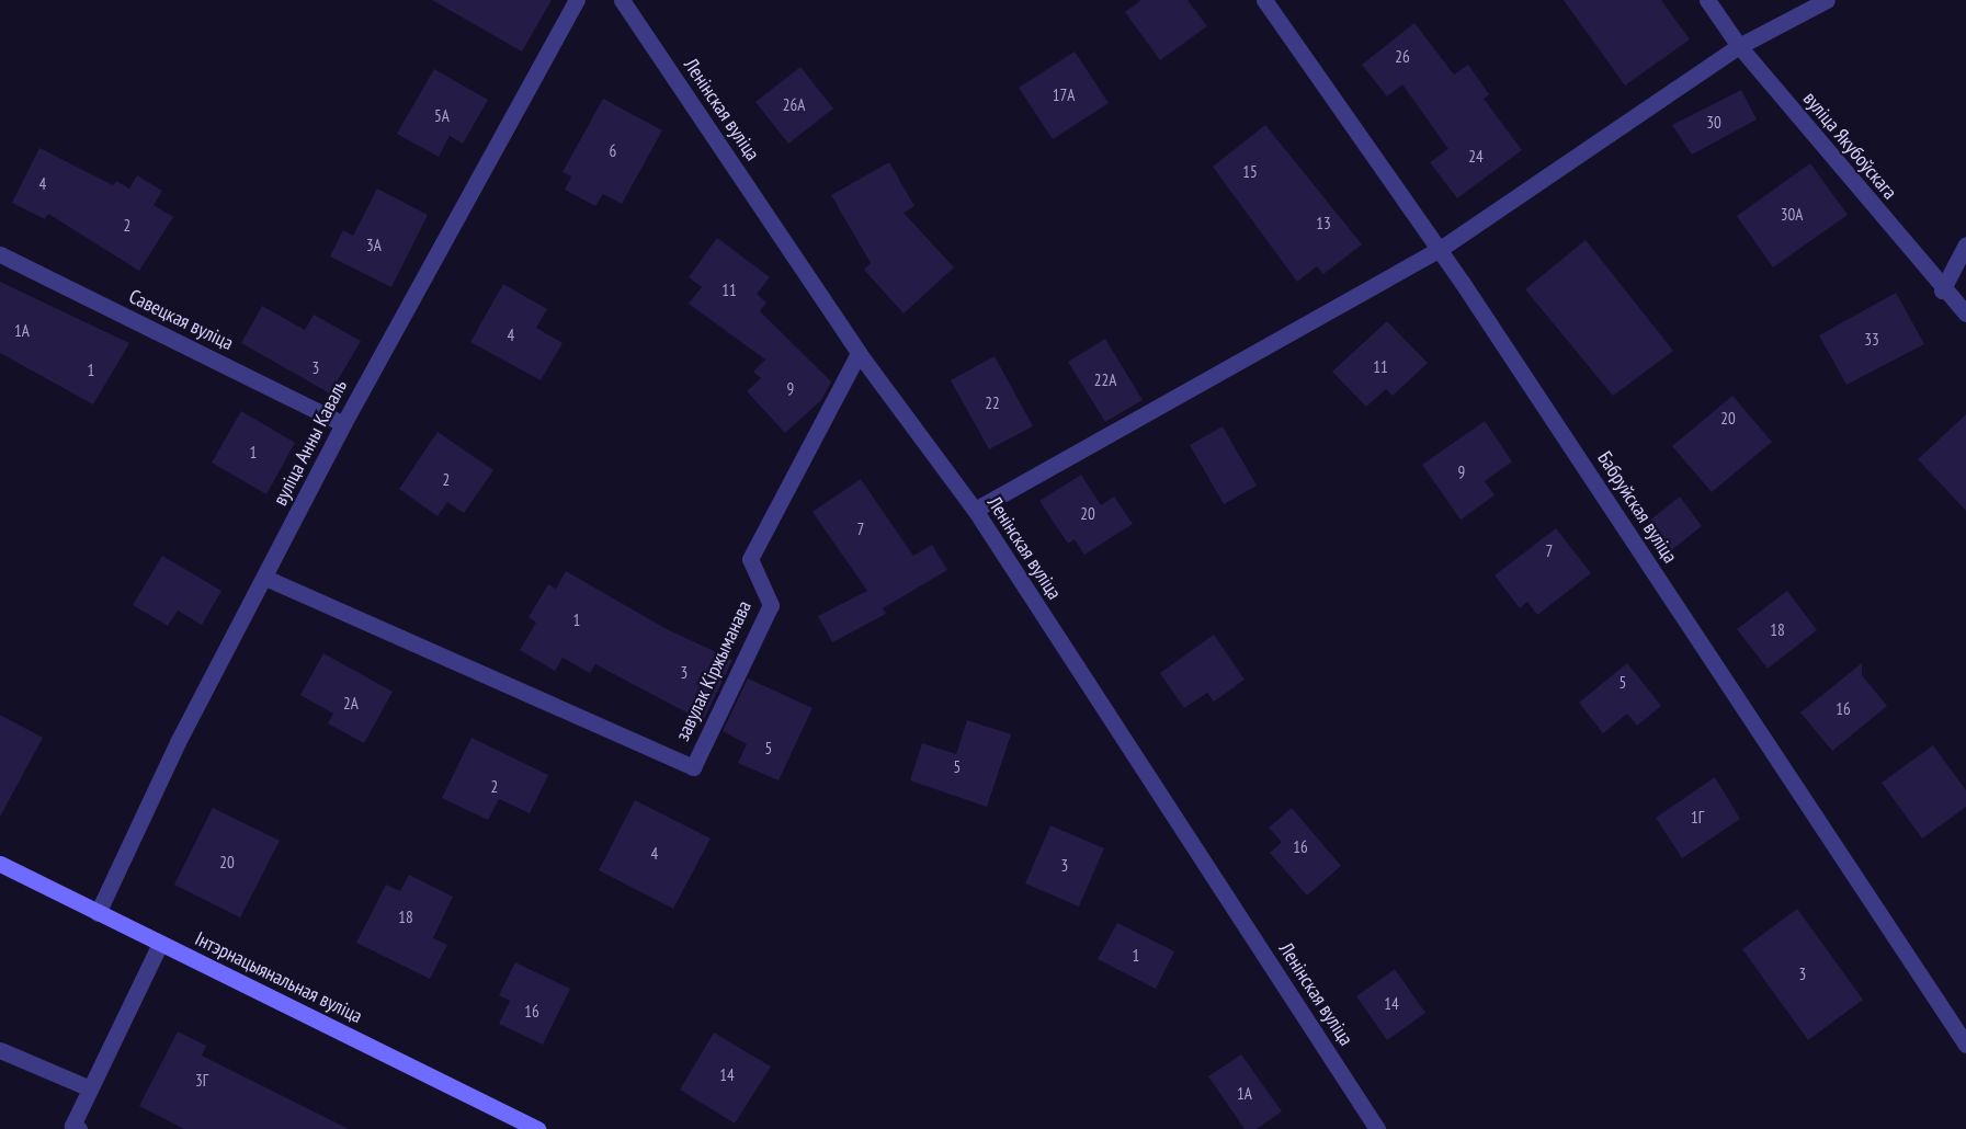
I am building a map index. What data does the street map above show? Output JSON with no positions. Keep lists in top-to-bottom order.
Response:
{
  "streets": {
    "street": [
      "Ленінская вуліца",
      "вуліца Якубоўскага",
      "Савецкая вуліца",
      "вуліца Анны Каваль",
      "Бабруйская вуліца",
      "завулак Кіржыманава",
      "Інтэрнацыянальная вуліца"
    ]
  },
  "crossings": [
    ["Ленінская вуліца", "завулак Кіржыманава"],
    ["Савецкая вуліца", "вуліца Анны Каваль"],
    ["вуліца Анны Каваль", "завулак Кіржыманава"],
    ["вуліца Анны Каваль", "Інтэрнацыянальная вуліца"]
  ],
  "house_numbers": [
    "26",
    "17А",
    "26А",
    "5А",
    "30",
    "6",
    "24",
    "15",
    "4",
    "30А",
    "13",
    "2",
    "3А",
    "11",
    "1А",
    "4",
    "33",
    "11",
    "3",
    "1",
    "22А",
    "9",
    "22",
    "20",
    "1",
    "9",
    "2",
    "20",
    "7",
    "7",
    "1",
    "18",
    "3",
    "5",
    "2А",
    "16",
    "5",
    "5",
    "2",
    "1Г",
    "16",
    "4",
    "20",
    "3",
    "18",
    "1",
    "3",
    "14",
    "16",
    "14",
    "3Г",
    "1А"
  ]
}
